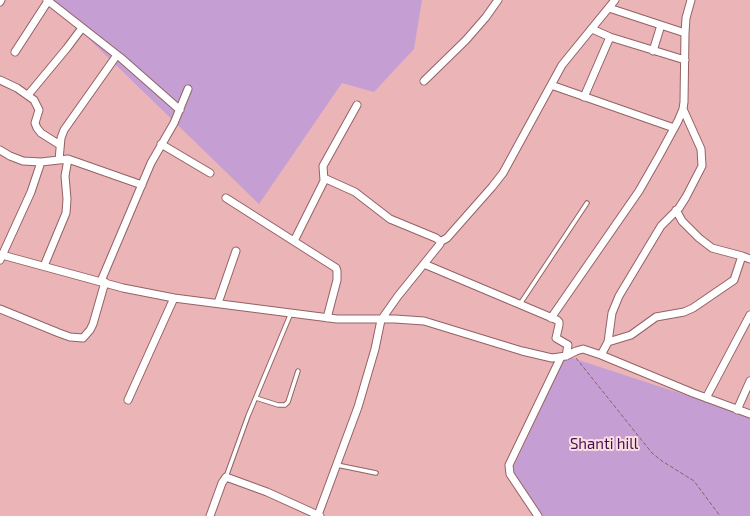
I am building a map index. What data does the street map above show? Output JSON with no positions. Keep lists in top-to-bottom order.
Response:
{
  "parks": ["Shanti hill"]
}
